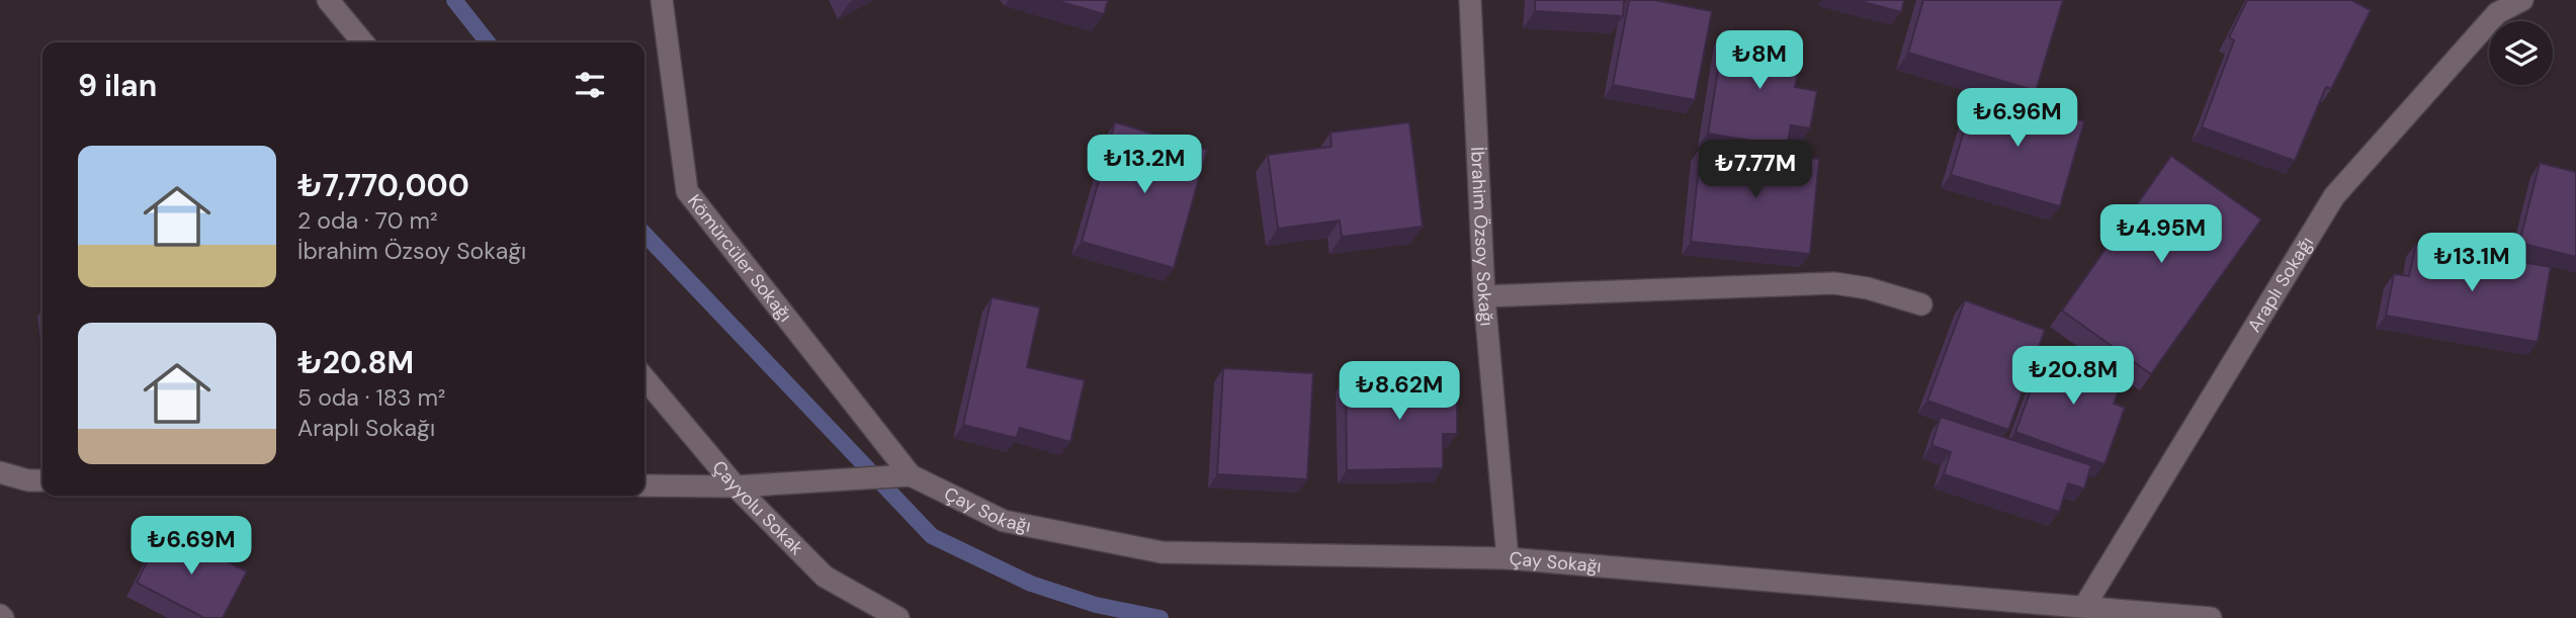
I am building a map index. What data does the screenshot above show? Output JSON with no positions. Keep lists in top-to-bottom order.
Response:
{
  "streets": {
    "street": [
      "İbrahim Özsoy Sokağı",
      "Kömürcüler Sokağı",
      "Araplı Sokağı",
      "Çayyolu Sokak",
      "Çay Sokağı"
    ]
  },
  "crossings": [
    ["İbrahim Özsoy Sokağı", "Çay Sokağı"],
    ["Kömürcüler Sokağı", "Çay Sokağı"],
    ["Araplı Sokağı", "Çay Sokağı"]
  ],
  "page": {
    "price": [
      "₺8M",
      "₺6.96M",
      "₺13.2M",
      "₺7.77M",
      "₺4.95M",
      "₺13.1M",
      "₺20.8M",
      "₺8.62M",
      "₺6.69M"
    ],
    "heading": "9 ilan",
    "list": [
      {
        "name": "₺7,770,000",
        "note": "2 oda · 70 m² · İbrahim Özsoy Sokağı"
      },
      {
        "name": "₺20.8M",
        "note": "5 oda · 183 m² · Araplı Sokağı"
      }
    ]
  }
}
